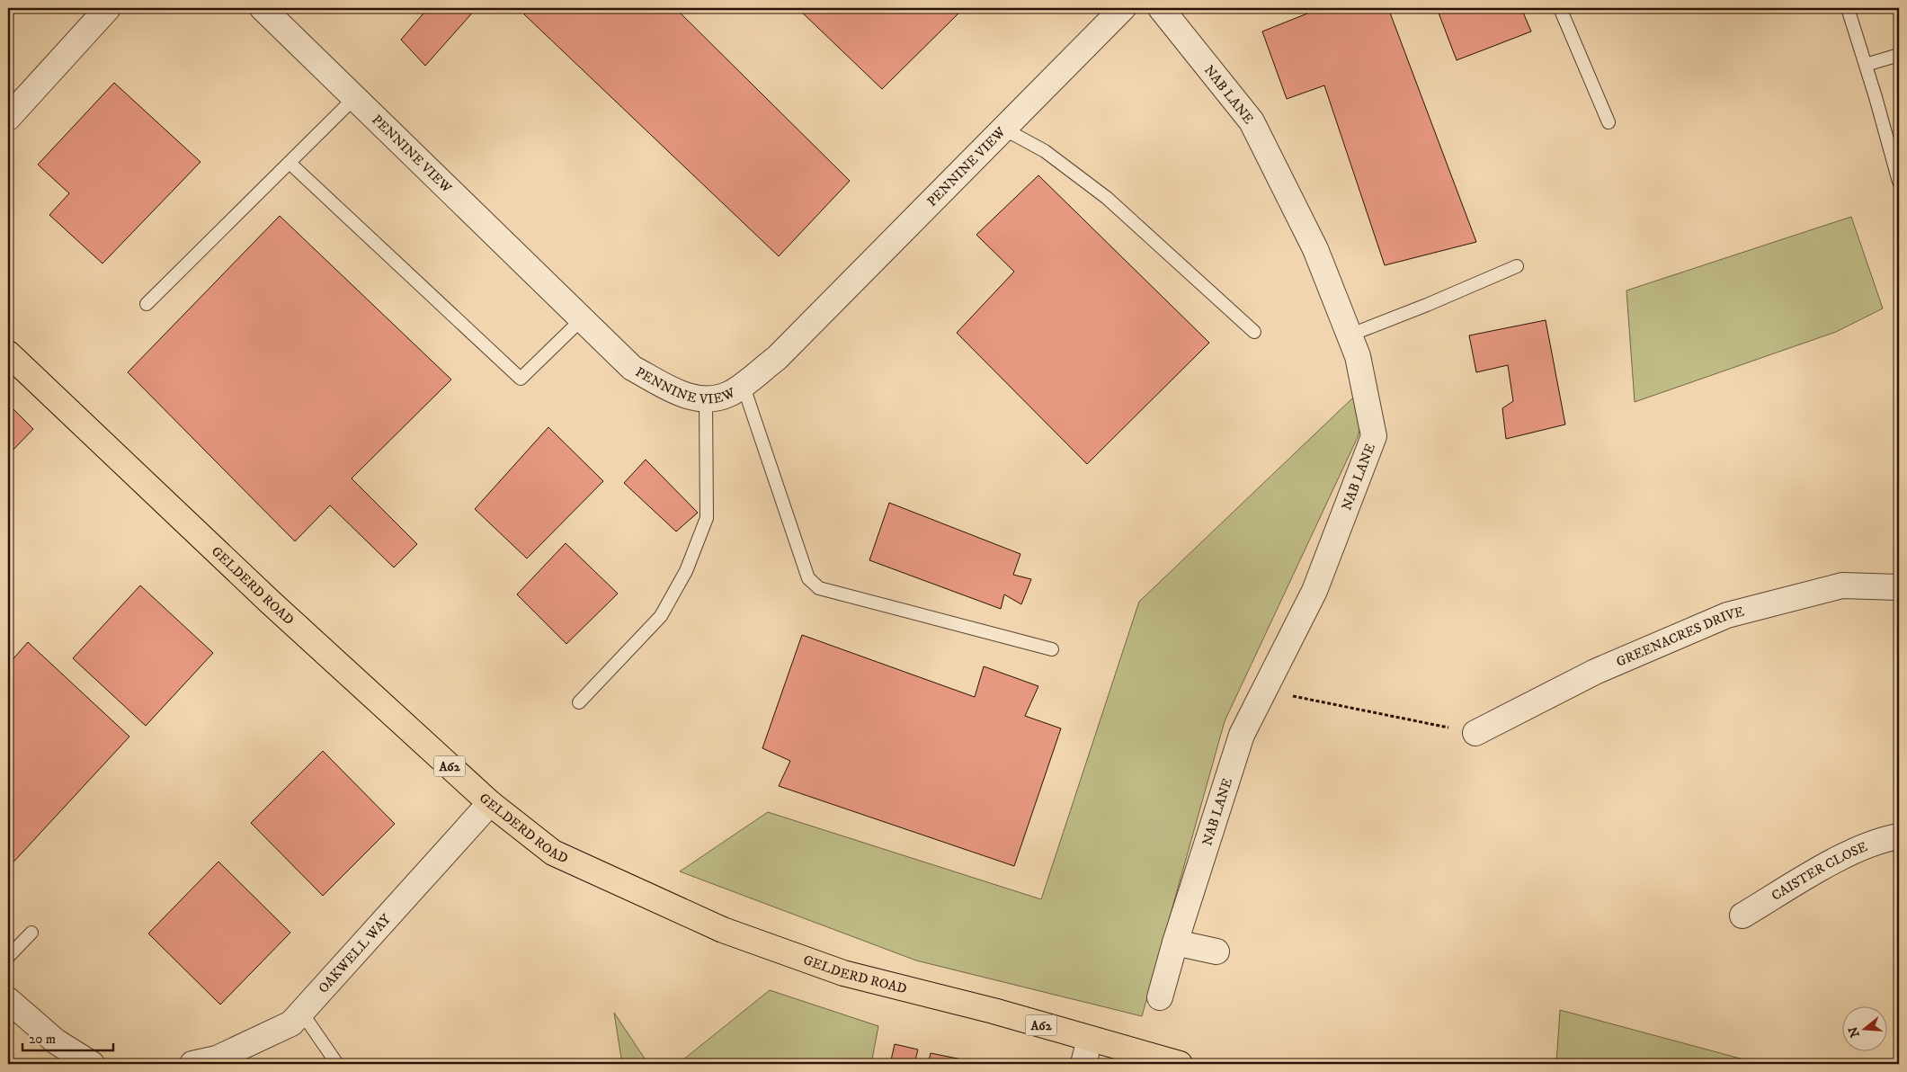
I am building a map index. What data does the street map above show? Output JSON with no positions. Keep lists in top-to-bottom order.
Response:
{
  "streets": {
    "main road": ["GELDERD ROAD", "A62"],
    "street": [
      "NAB LANE",
      "PENNINE VIEW",
      "GREENACRES DRIVE",
      "CAISTER CLOSE",
      "OAKWELL WAY"
    ]
  },
  "crossings": [
    ["GELDERD ROAD", "OAKWELL WAY"]
  ],
  "scale_bar": "20 m",
  "north": "left"
}
